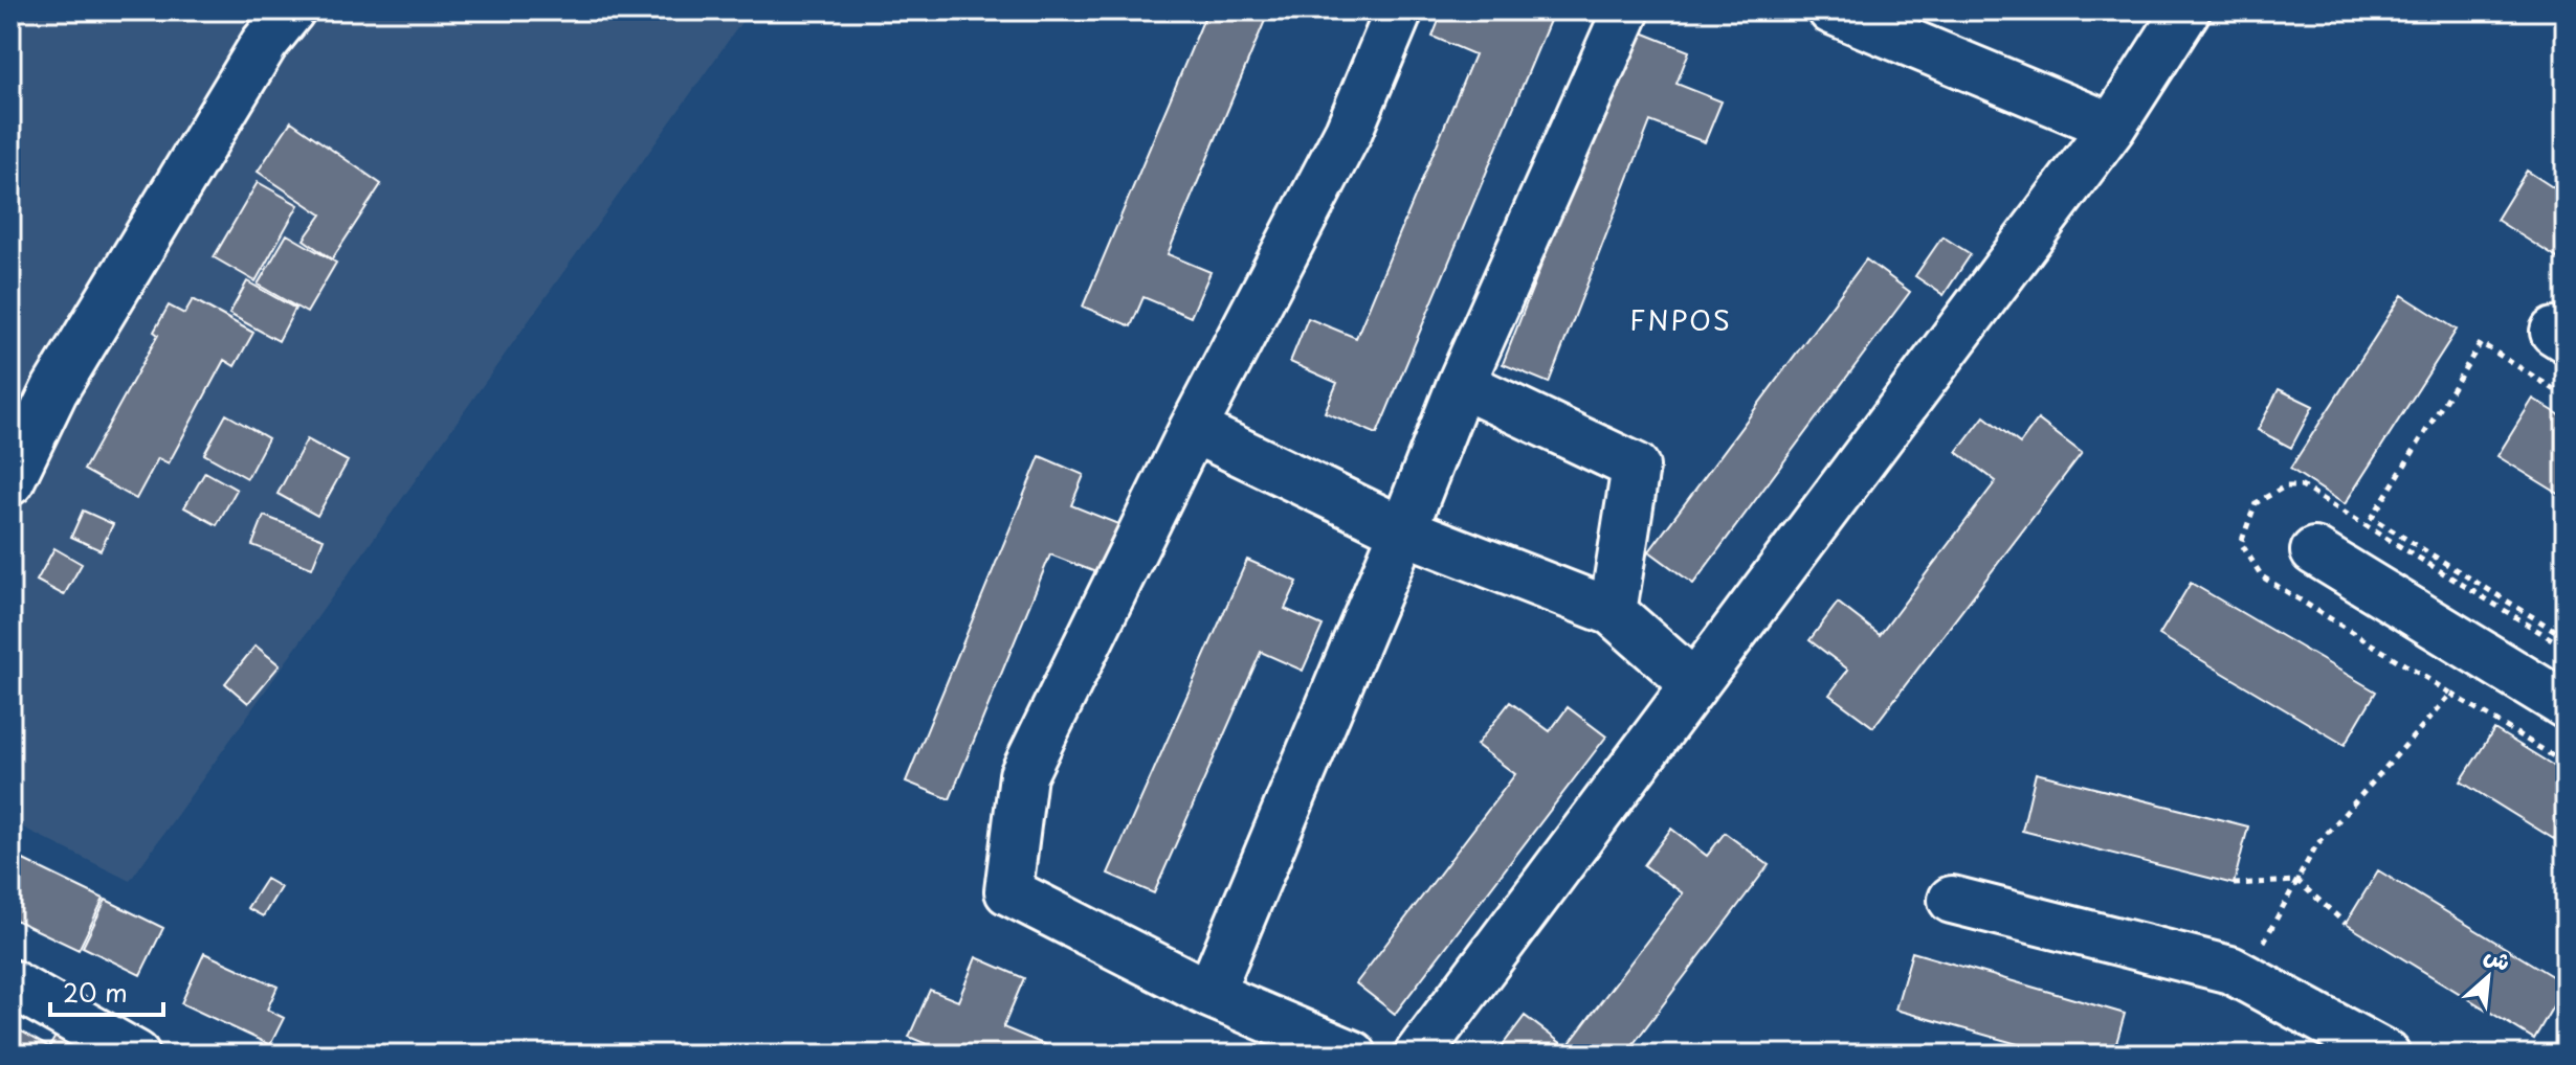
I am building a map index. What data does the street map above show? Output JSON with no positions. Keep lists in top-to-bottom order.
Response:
{
  "districts": ["FNPOS"],
  "scale_bar": "20 m",
  "north": "top right"
}
